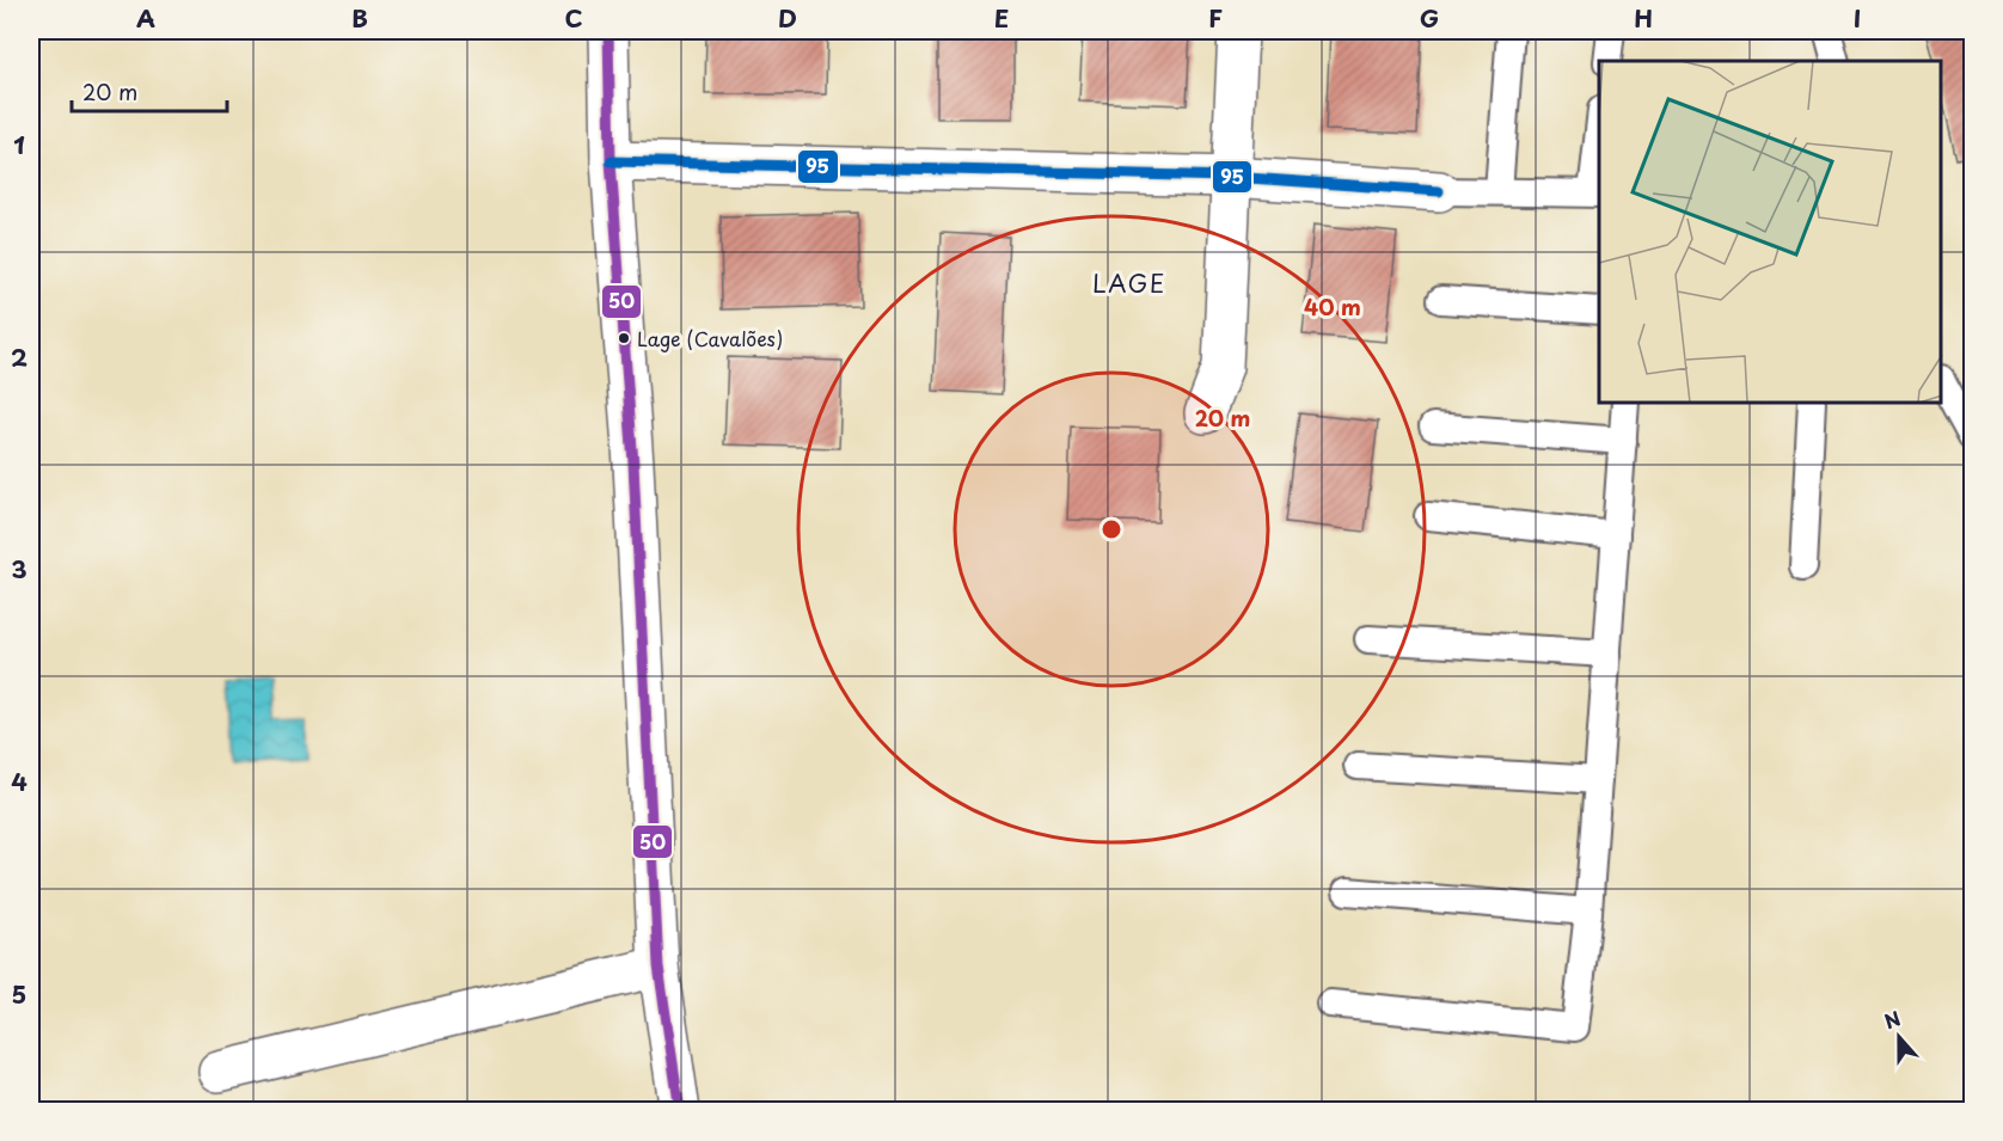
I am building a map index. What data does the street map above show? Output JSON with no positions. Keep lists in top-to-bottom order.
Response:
{
  "districts": ["LAGE"],
  "places": ["Lage (Cavalões)"],
  "lines": ["transit line 50", "transit line 95"],
  "scale_bar": "20 m",
  "north": "top",
  "grid": {
    "columns": [
      "A",
      "B",
      "C",
      "D",
      "E",
      "F",
      "G",
      "H",
      "I"
    ],
    "rows": [
      "1",
      "2",
      "3",
      "4",
      "5"
    ]
  },
  "rings": ["40 m", "20 m"]
}
